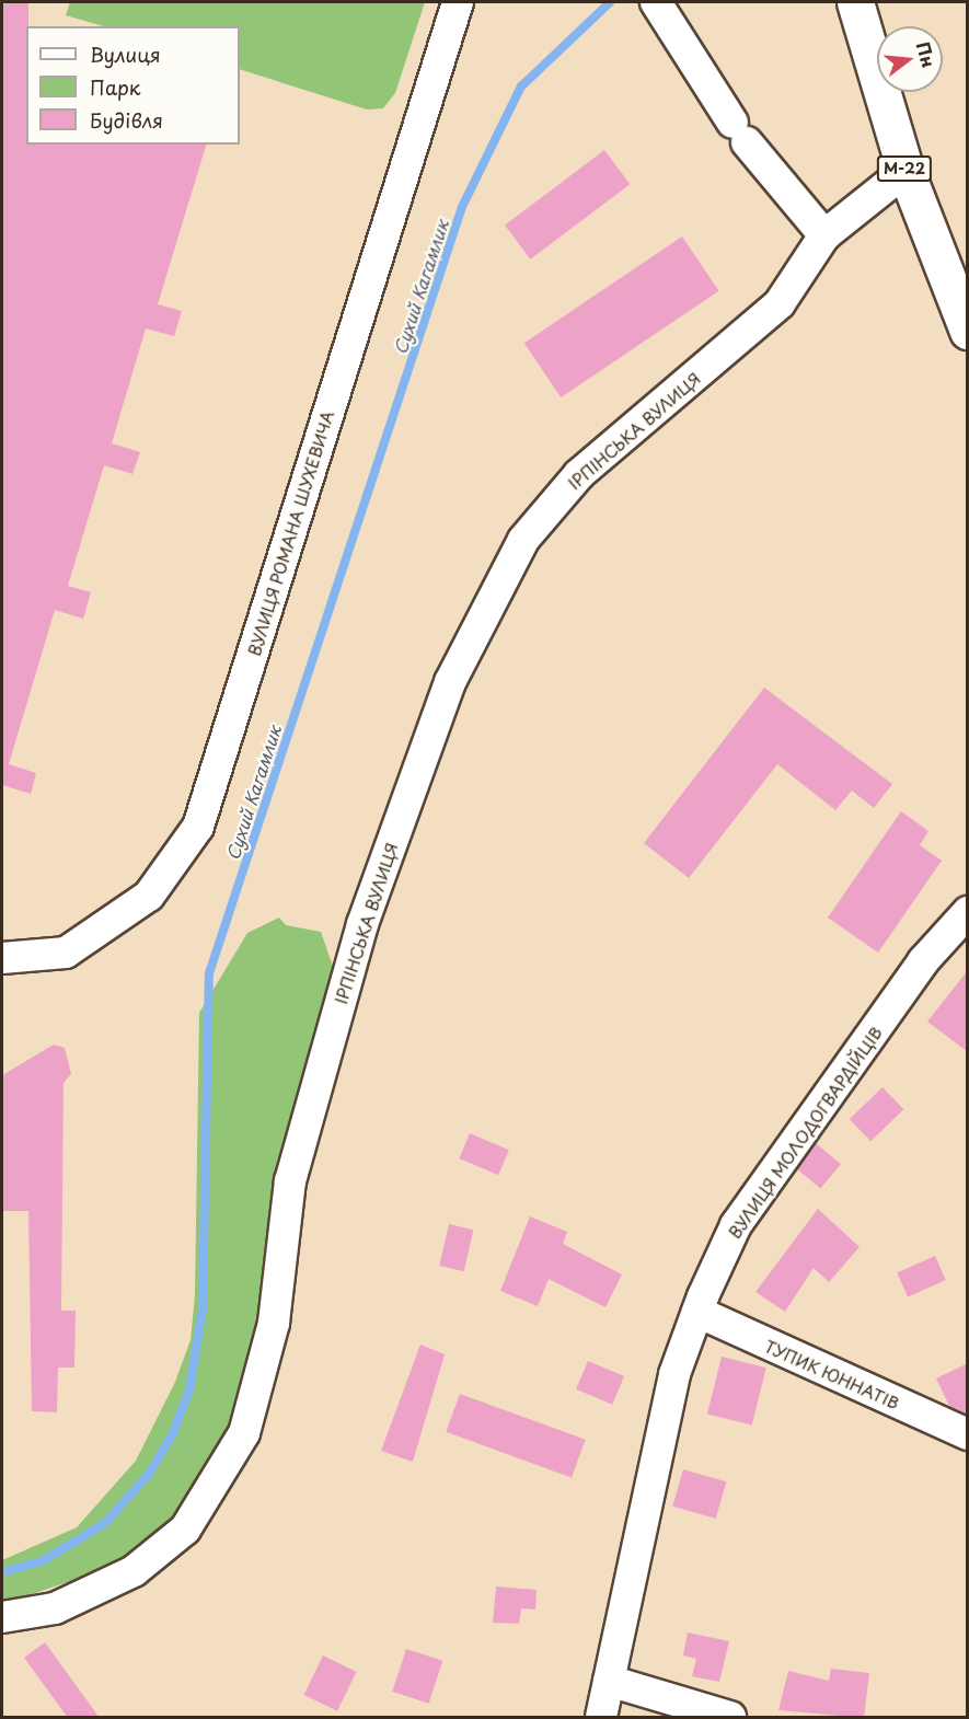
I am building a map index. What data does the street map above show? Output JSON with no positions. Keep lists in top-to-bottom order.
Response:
{
  "streets": {
    "highway": ["М-22"],
    "street": [
      "ІРПІНСЬКА ВУЛИЦЯ",
      "ВУЛИЦЯ РОМАНА ШУХЕВИЧА",
      "ВУЛИЦЯ МОЛОДОГВАРДІЙЦІВ",
      "ТУПИК ЮННАТІВ"
    ]
  },
  "crossings": [
    ["М-22", "ІРПІНСЬКА ВУЛИЦЯ"],
    ["ВУЛИЦЯ МОЛОДОГВАРДІЙЦІВ", "ТУПИК ЮННАТІВ"]
  ],
  "water": ["Сухий Кагамлик"],
  "legend": ["Вулиця", "Парк", "Будівля"],
  "north": "right"
}
